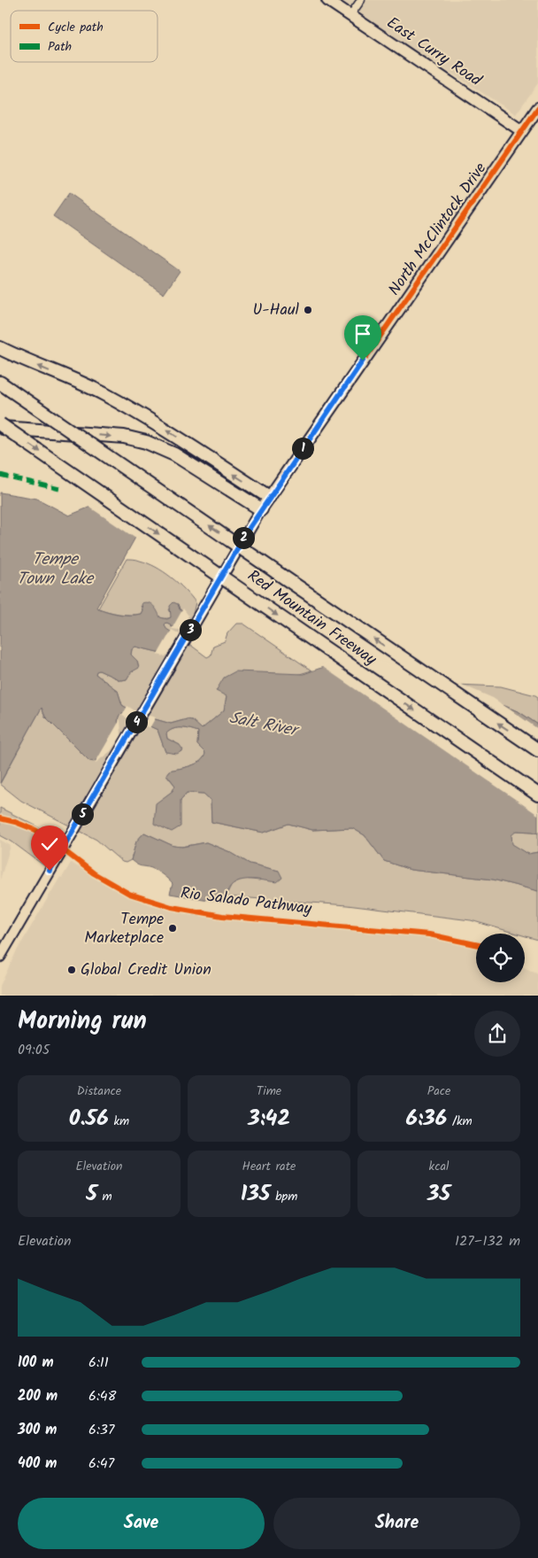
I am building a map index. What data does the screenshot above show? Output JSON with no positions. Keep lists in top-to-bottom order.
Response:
{
  "streets": {
    "highway": ["Red Mountain Freeway"],
    "main road": ["East Curry Road", "North McClintock Drive"],
    "cycle path": ["Rio Salado Pathway"]
  },
  "crossings": [
    ["East Curry Road", "North McClintock Drive"]
  ],
  "water": ["Tempe Town Lake", "Salt River"],
  "places": ["U-Haul", "Tempe Marketplace", "Global Credit Union"],
  "legend": ["Cycle path", "Path"],
  "page": {
    "pins": [
      "1",
      "2",
      "3",
      "4",
      "5"
    ],
    "heading": ["Morning run", "09:05"],
    "stats": [
      ["Distance", "0.56 km"],
      ["Time", "3:42"],
      ["Pace", "6:36 /km"],
      ["Elevation", "5 m"],
      ["Heart rate", "135 bpm"],
      ["kcal", "35"]
    ],
    "chart": ["Elevation", "127–132 m"],
    "list": [
      {
        "name": "100 m",
        "note": "6:11"
      },
      {
        "name": "200 m",
        "note": "6:48"
      },
      {
        "name": "300 m",
        "note": "6:37"
      },
      {
        "name": "400 m",
        "note": "6:47"
      }
    ],
    "buttons": ["Save", "Share"]
  }
}
